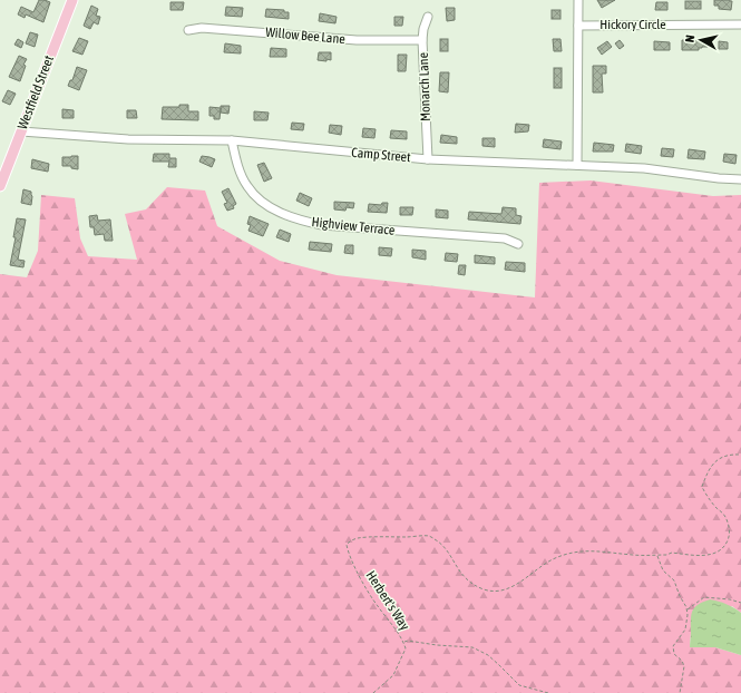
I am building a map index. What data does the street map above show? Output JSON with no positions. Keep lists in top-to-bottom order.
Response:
{
  "streets": {
    "main road": ["Westfield Street"],
    "street": [
      "Hickory Circle",
      "Willow Bee Lane",
      "Monarch Lane",
      "Camp Street",
      "Highview Terrace"
    ],
    "path": ["Herbert's Way"]
  },
  "crossings": [
    ["Willow Bee Lane", "Monarch Lane"],
    ["Monarch Lane", "Camp Street"],
    ["Westfield Street", "Camp Street"],
    ["Camp Street", "Highview Terrace"]
  ],
  "north": "left"
}
